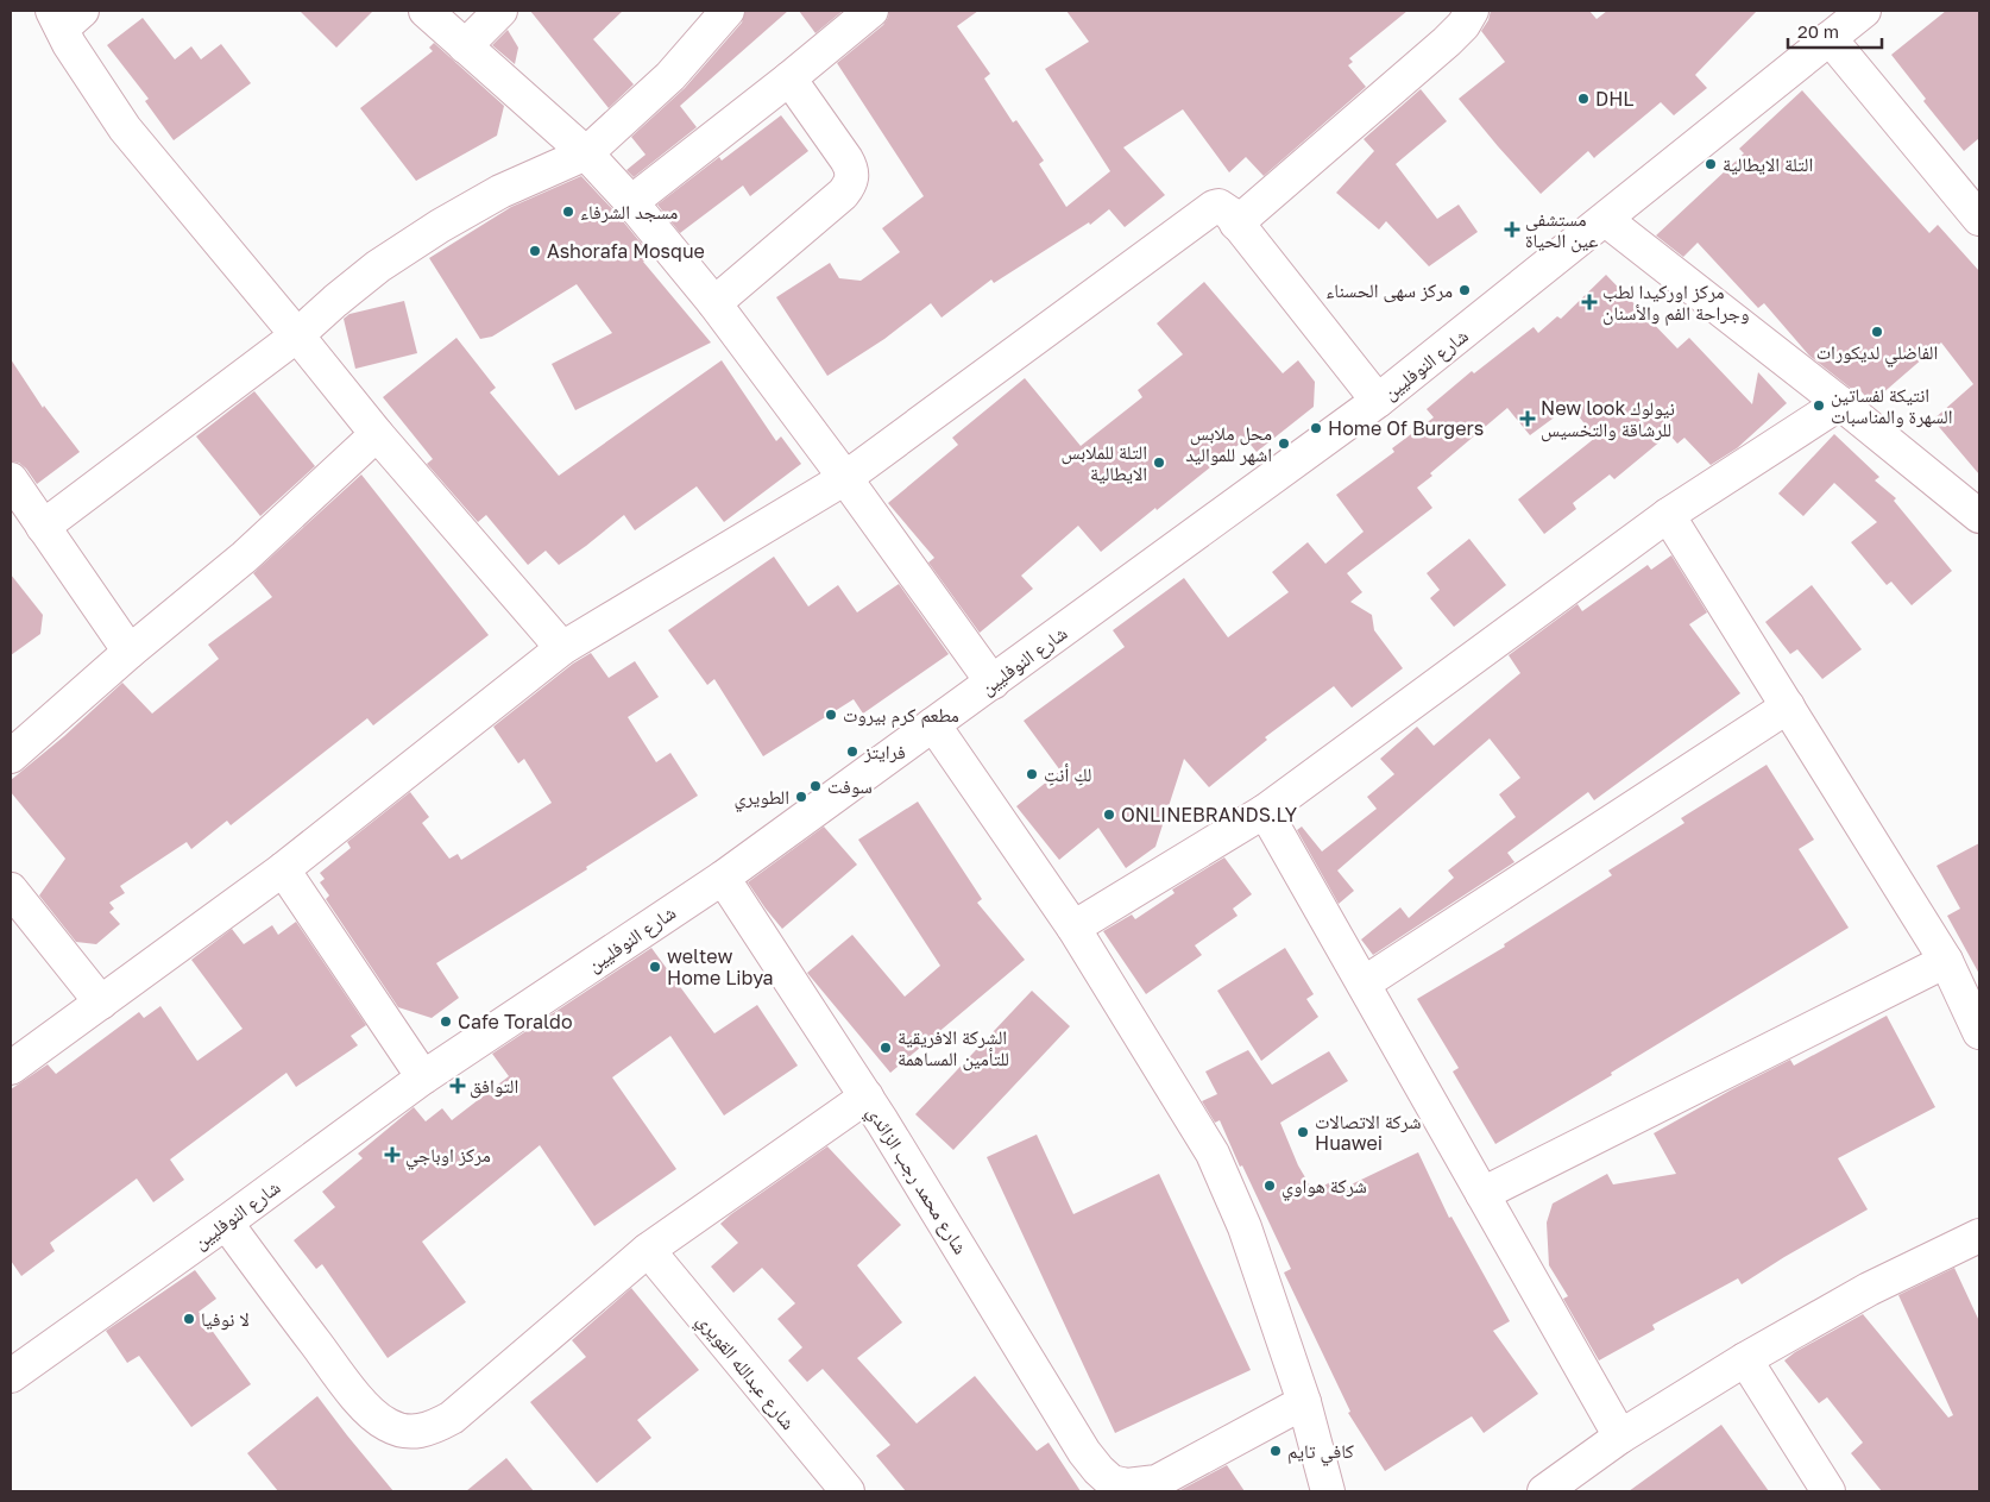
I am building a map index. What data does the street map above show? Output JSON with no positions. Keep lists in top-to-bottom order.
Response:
{
  "streets": {
    "street": ["شارع النوفليين", "شارع محمد رجب الزائدي", "شارع عبدالله القويري"]
  },
  "crossings": [
    ["شارع النوفليين", "شارع محمد رجب الزائدي"]
  ],
  "places": {
    "other": [
      "DHL",
      "التلة الايطالية",
      "مسجد الشرفاء",
      "Ashorafa Mosque",
      "مركز سهى الحسناء",
      "الفاضلي لديكورات",
      "انتيكة لفساتين السهرة والمناسبات",
      "Home Of Burgers",
      "محل ملابس اشهر للمواليد",
      "التلة للملابس الايطالية",
      "مطعم كرم بيروت",
      "فرايتز",
      "لكِ أنتِ",
      "سوفت",
      "الطويري",
      "ONLINEBRANDS.LY",
      "weltew Home Libya",
      "Cafe Toraldo",
      "الشركة الافريقية للتأمين المساهمة",
      "شركة الاتصالات Huawei",
      "شركة هواوي",
      "لا نوفيا",
      "كافي تايم"
    ],
    "health": [
      "مستشفى عين الحياة",
      "مركز اوركيدا لطب وجراحة الفم والأسنان",
      "New look نيولوك للرشاقة والتخسيس",
      "التوافق",
      "مركز اوباجي"
    ]
  },
  "scale_bar": "20 m"
}
